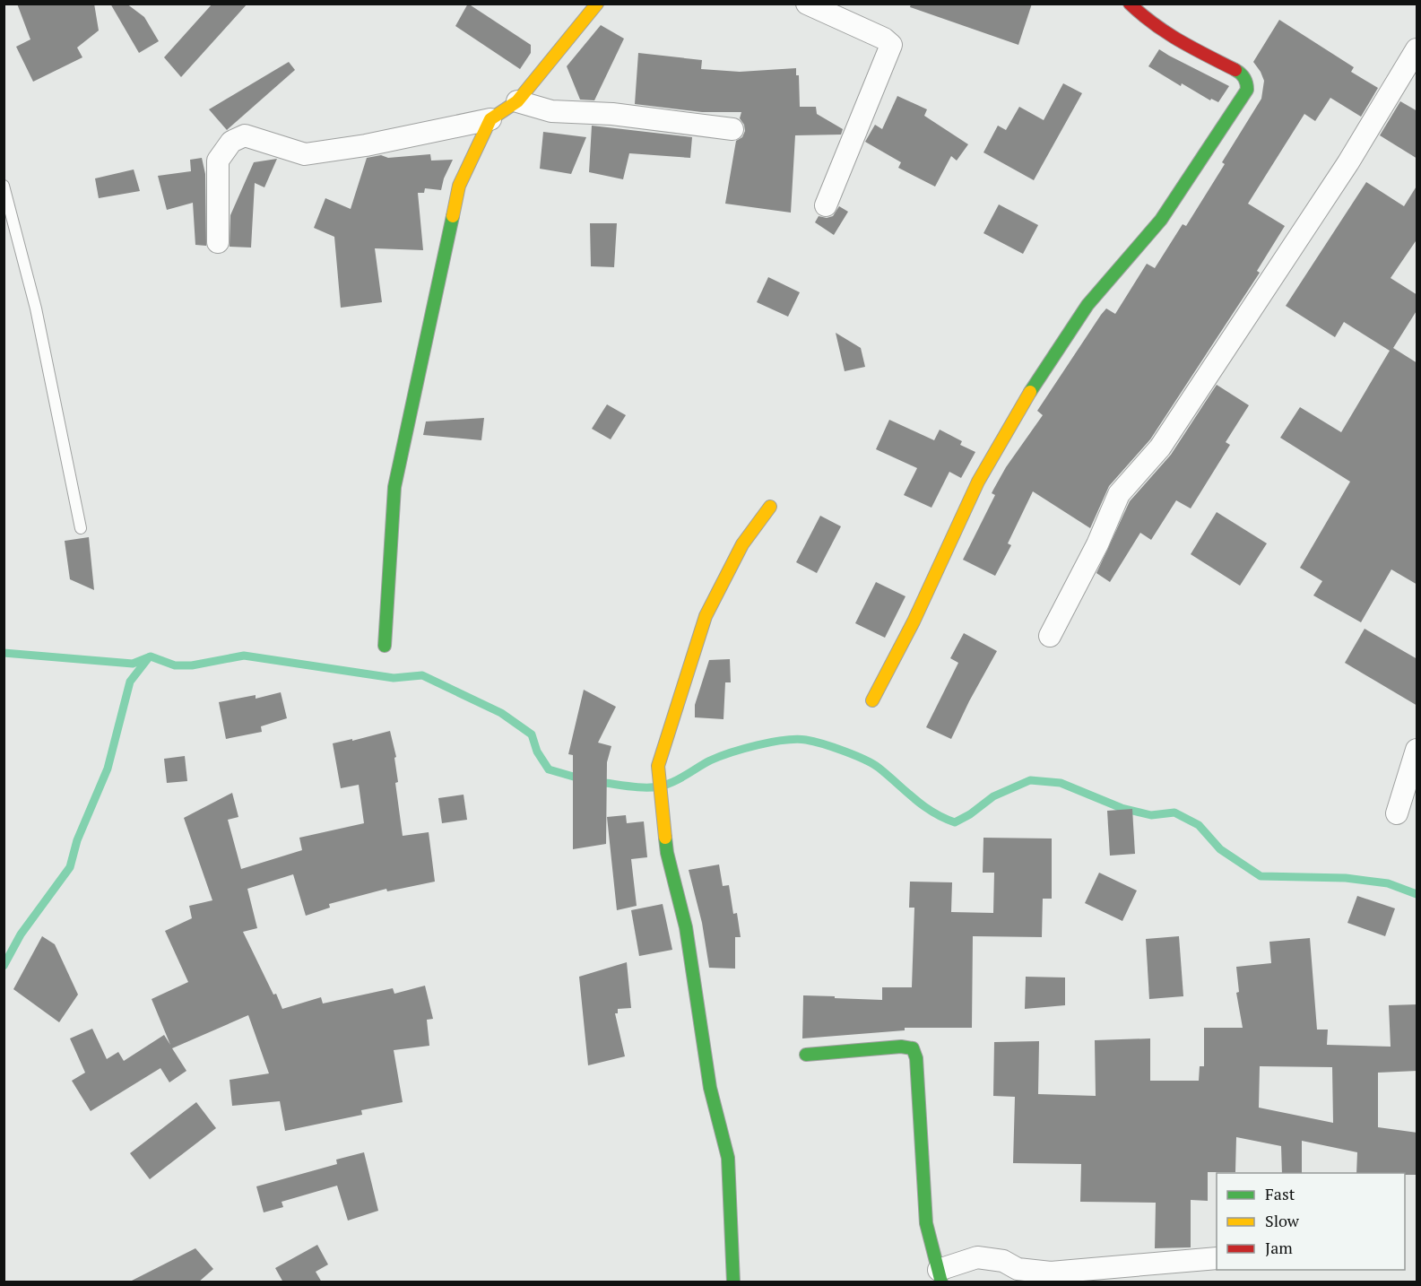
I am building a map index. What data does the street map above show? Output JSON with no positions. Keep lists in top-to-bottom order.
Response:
{
  "legend": ["Fast", "Slow", "Jam"]
}
